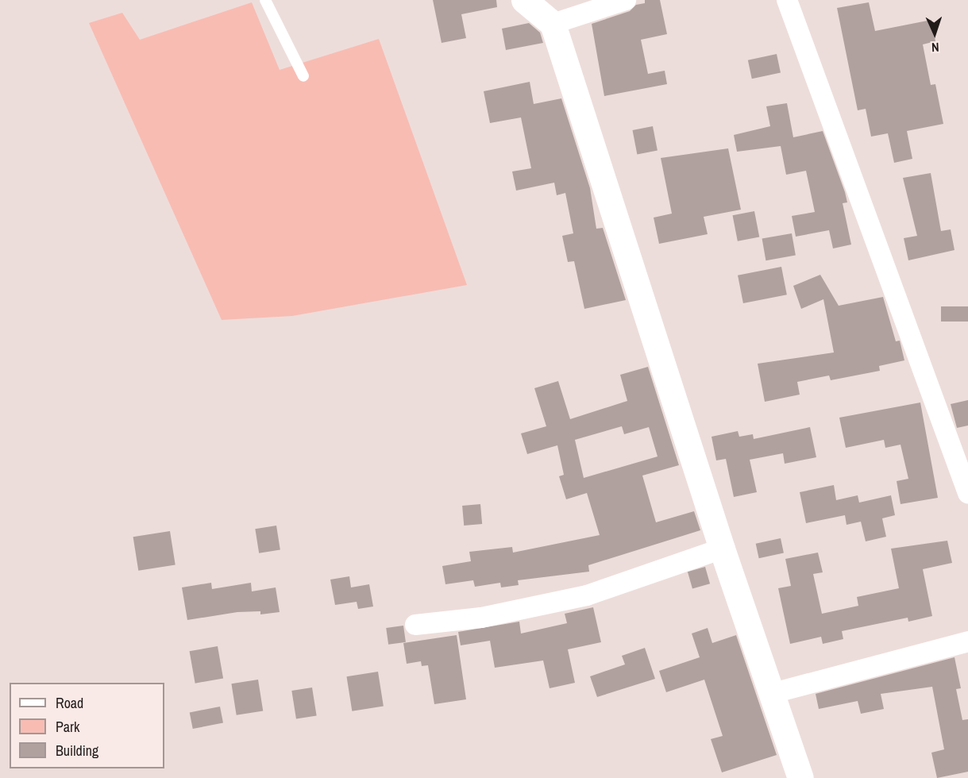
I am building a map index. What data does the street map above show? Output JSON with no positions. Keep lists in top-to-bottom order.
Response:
{
  "legend": ["Road", "Park", "Building"],
  "north": "bottom"
}
